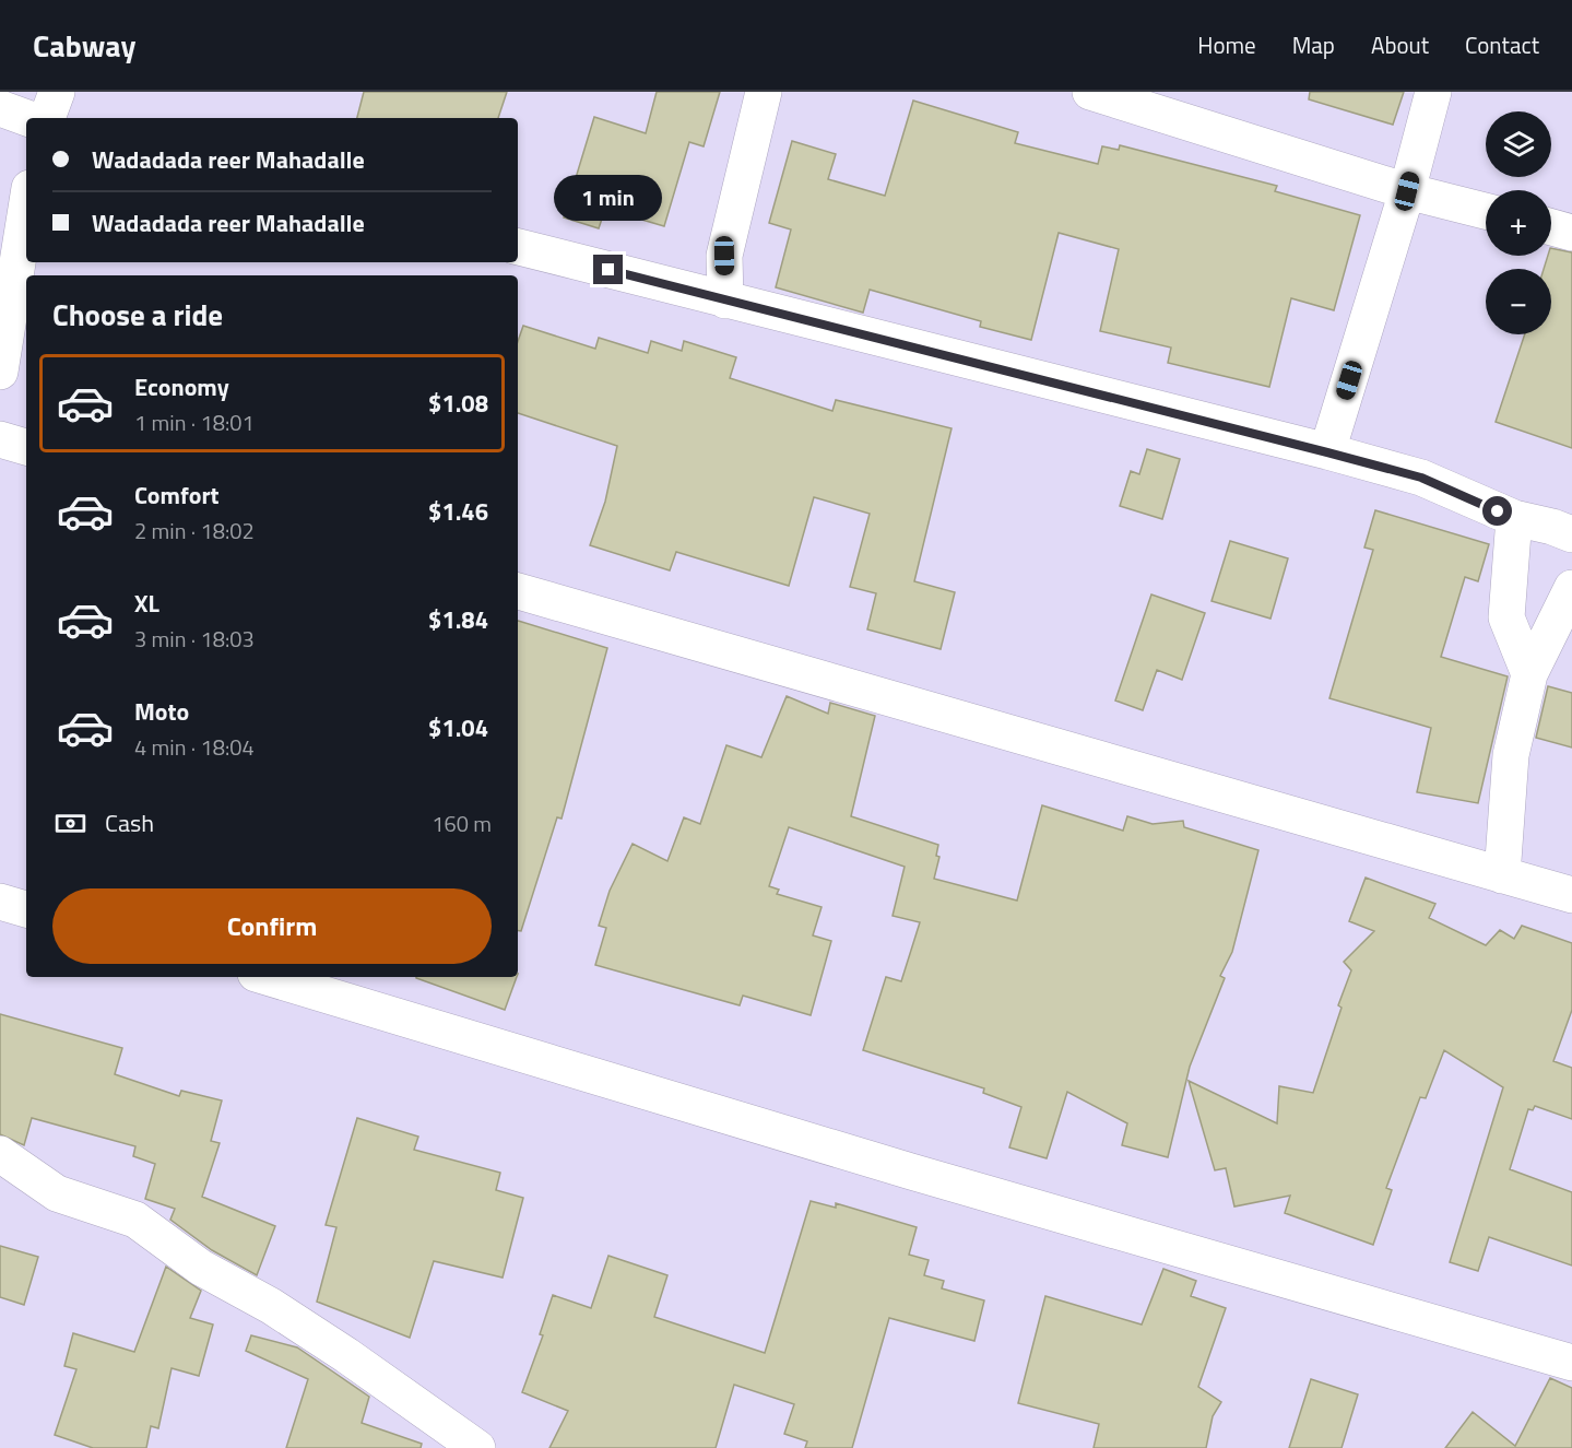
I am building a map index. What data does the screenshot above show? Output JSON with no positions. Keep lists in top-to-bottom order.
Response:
{
  "page": {
    "header": "Cabway",
    "nav": [
      "Home",
      "Map",
      "About",
      "Contact"
    ],
    "map_buttons": ["+", "−"],
    "banner": ["Wadadada reer Mahadalle", "Wadadada reer Mahadalle"],
    "bubble": "1 min",
    "heading": "Choose a ride",
    "list": [
      {
        "name": "Economy",
        "note": "1 min · 18:01",
        "value": "$1.08"
      },
      {
        "name": "Comfort",
        "note": "2 min · 18:02",
        "value": "$1.46"
      },
      {
        "name": "XL",
        "note": "3 min · 18:03",
        "value": "$1.84"
      },
      {
        "name": "Moto",
        "note": "4 min · 18:04",
        "value": "$1.04"
      }
    ],
    "pay": ["Cash", "160 m"],
    "buttons": "Confirm"
  }
}
